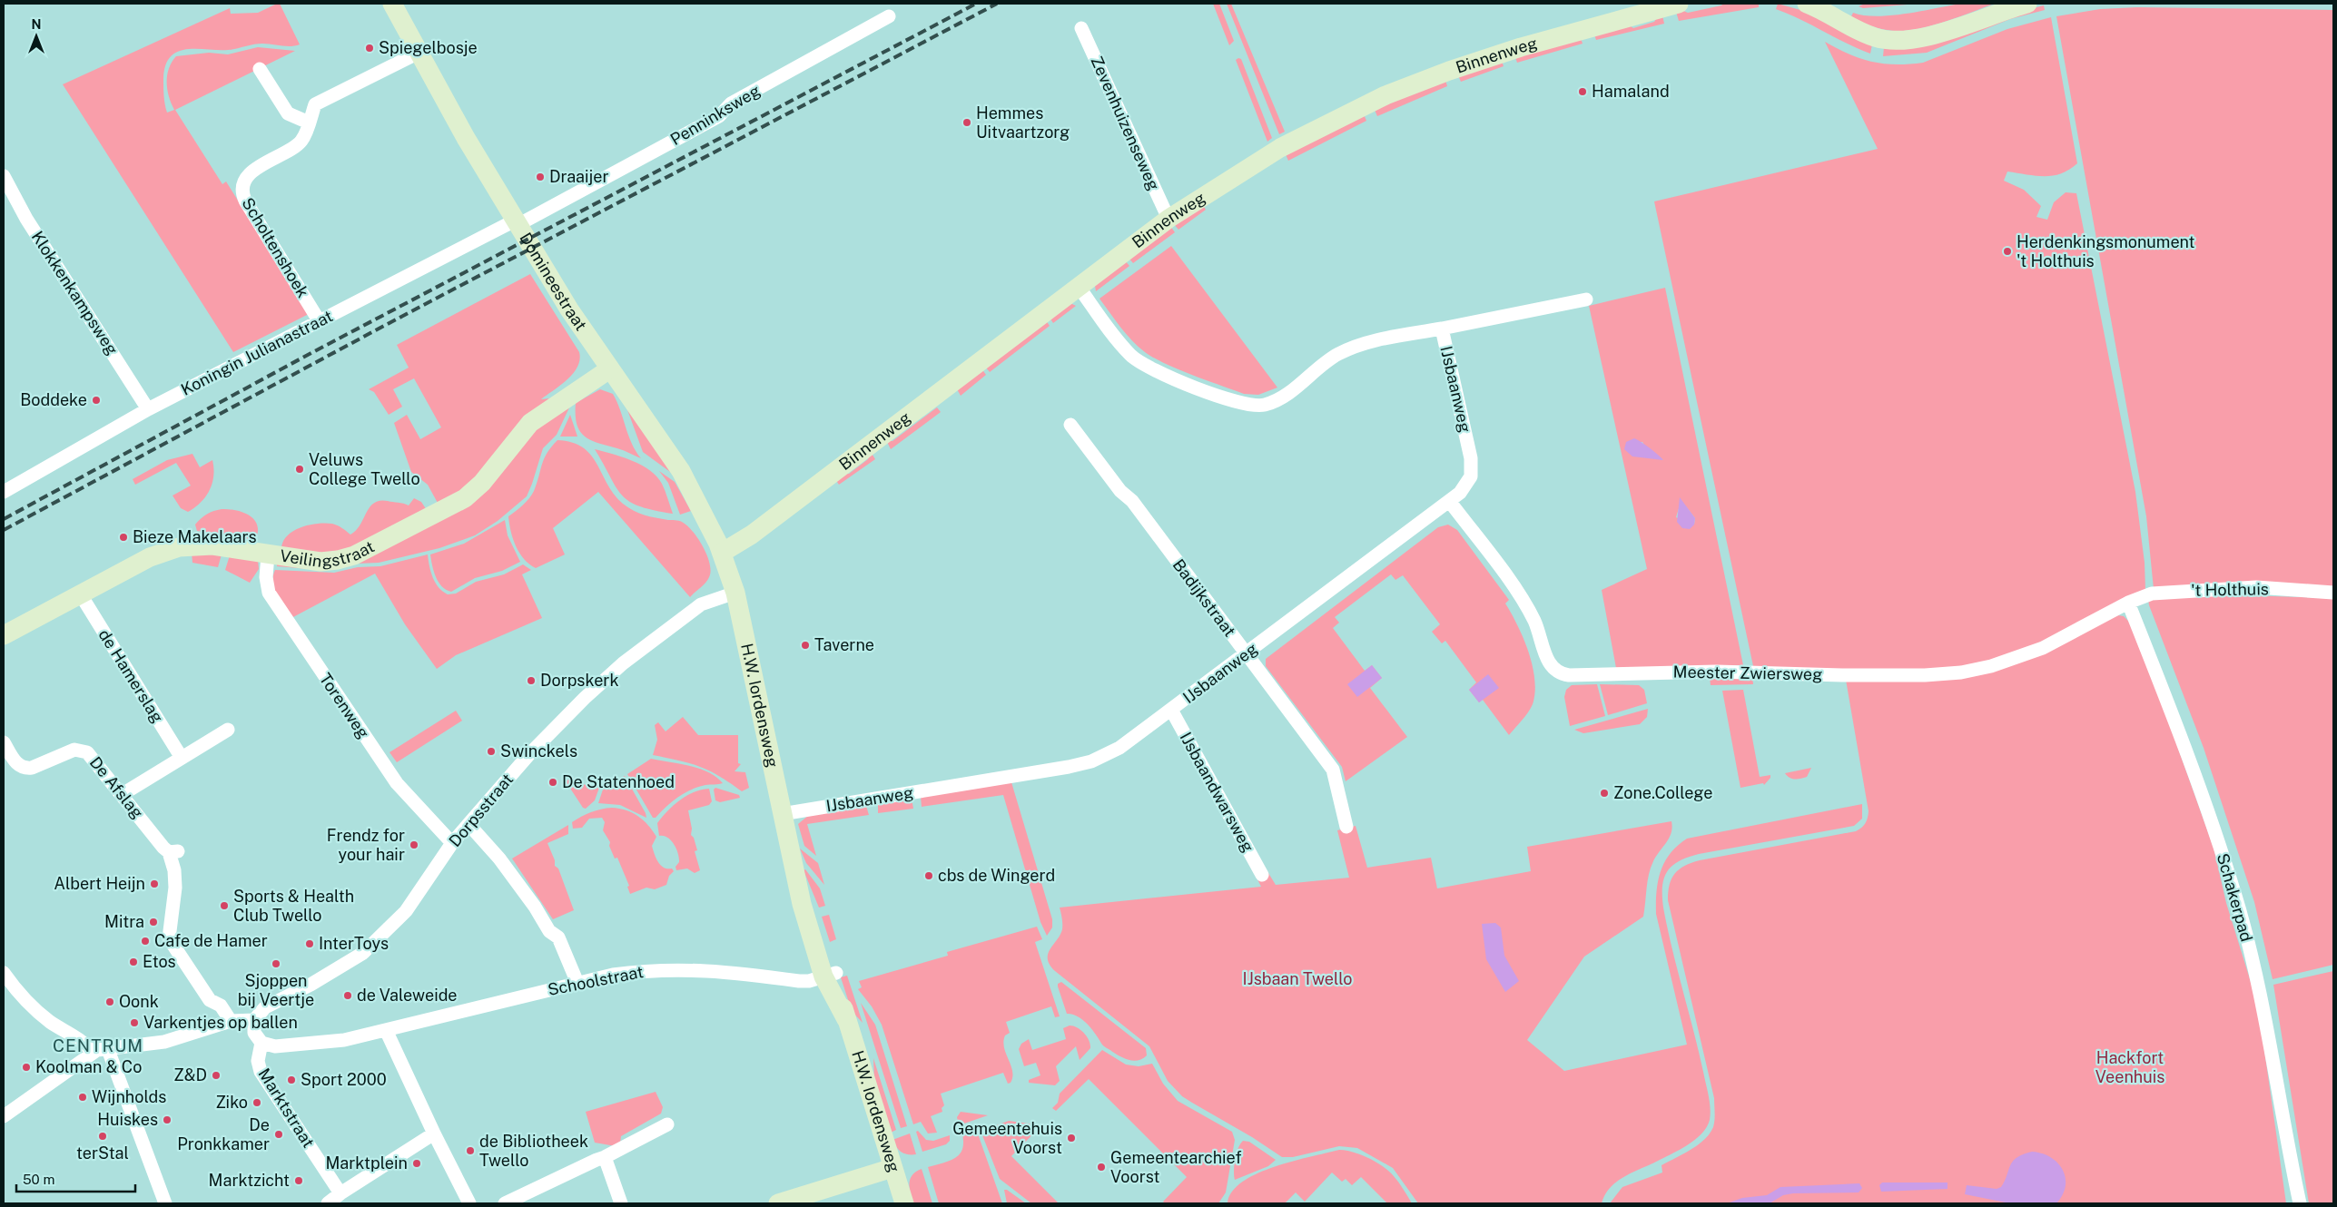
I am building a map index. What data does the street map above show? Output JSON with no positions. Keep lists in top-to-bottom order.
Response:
{
  "streets": {
    "street": [
      "Binnenweg",
      "Penninksweg",
      "Zevenhuizenseweg",
      "Scholtenshoek",
      "Domineestraat",
      "Klokkenkampsweg",
      "Koningin Julianastraat",
      "IJsbaanweg",
      "Veilingstraat",
      "'t Holthuis",
      "Badijkstraat",
      "Meester Zwiersweg",
      "de Hamerslag",
      "H.W. Iordensweg",
      "Torenweg",
      "De Afslag",
      "IJsbaandwarsweg",
      "Dorpsstraat",
      "Schakerpad",
      "Schoolstraat",
      "Marktstraat"
    ]
  },
  "crossings": [
    ["Binnenweg", "Zevenhuizenseweg"],
    ["Binnenweg", "Domineestraat"],
    ["Binnenweg", "IJsbaanweg"],
    ["Binnenweg", "H.W. Iordensweg"],
    ["Penninksweg", "Domineestraat"],
    ["Penninksweg", "Koningin Julianastraat"],
    ["Scholtenshoek", "Domineestraat"],
    ["Scholtenshoek", "Koningin Julianastraat"],
    ["Domineestraat", "Koningin Julianastraat"],
    ["Domineestraat", "Veilingstraat"],
    ["Domineestraat", "H.W. Iordensweg"],
    ["Klokkenkampsweg", "Koningin Julianastraat"],
    ["IJsbaanweg", "Badijkstraat"],
    ["IJsbaanweg", "Meester Zwiersweg"],
    ["IJsbaanweg", "H.W. Iordensweg"],
    ["IJsbaanweg", "IJsbaandwarsweg"],
    ["Veilingstraat", "de Hamerslag"],
    ["Veilingstraat", "Torenweg"],
    ["'t Holthuis", "Meester Zwiersweg"],
    ["'t Holthuis", "Schakerpad"],
    ["Meester Zwiersweg", "Schakerpad"],
    ["H.W. Iordensweg", "Dorpsstraat"],
    ["H.W. Iordensweg", "Schoolstraat"],
    ["Torenweg", "Dorpsstraat"],
    ["Schoolstraat", "Marktstraat"]
  ],
  "districts": ["CENTRUM"],
  "parks": ["IJsbaan Twello", "Hackfort Veenhuis"],
  "places": [
    "Spiegelbosje",
    "Hamaland",
    "Hemmes Uitvaartzorg",
    "Draaijer",
    "Herdenkingsmonument 't Holthuis",
    "Boddeke",
    "Veluws College Twello",
    "Bieze Makelaars",
    "Taverne",
    "Dorpskerk",
    "Swinckels",
    "De Statenhoed",
    "Zone.College",
    "Frendz for your hair",
    "cbs de Wingerd",
    "Albert Heijn",
    "Sports & Health Club Twello",
    "Mitra",
    "Cafe de Hamer",
    "InterToys",
    "Etos",
    "Sjoppen bij Veertje",
    "de Valeweide",
    "Oonk",
    "Varkentjes op ballen",
    "Koolman & Co",
    "Z&D",
    "Sport 2000",
    "Wijnholds",
    "Ziko",
    "Huiskes",
    "De Pronkkamer",
    "terStal",
    "Gemeentehuis Voorst",
    "de Bibliotheek Twello",
    "Marktplein",
    "Gemeentearchief Voorst",
    "Marktzicht"
  ],
  "scale_bar": "50 m",
  "north": "top"
}
